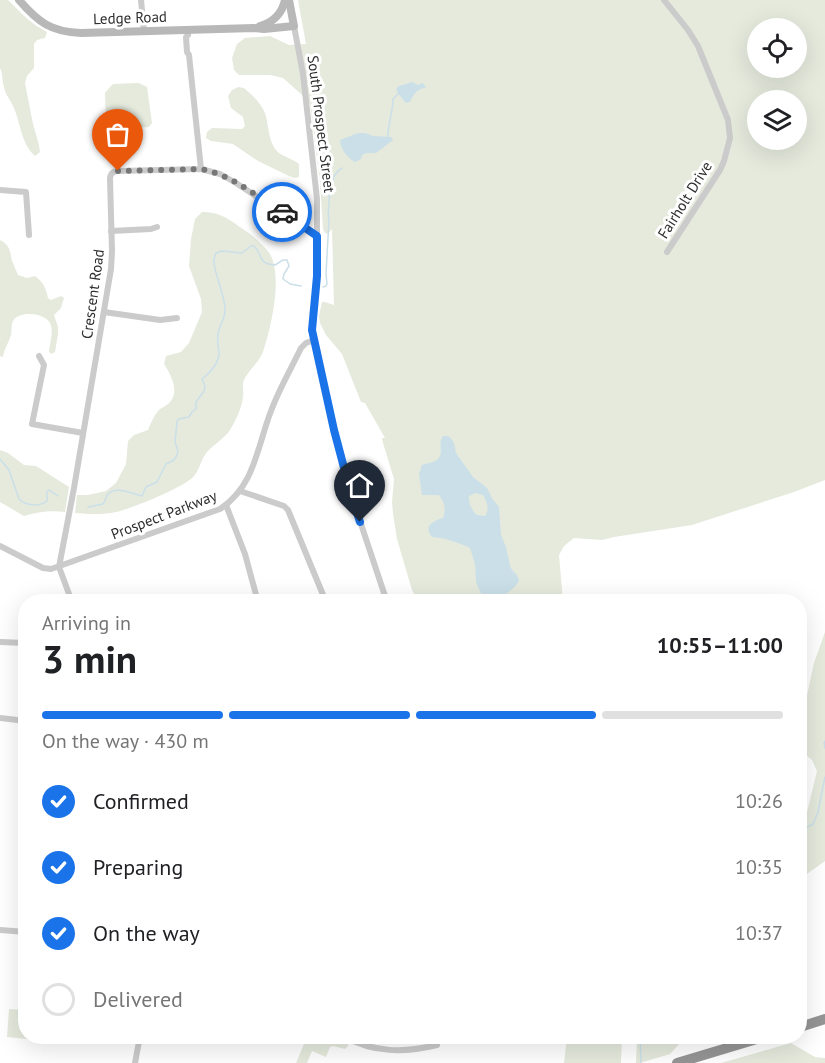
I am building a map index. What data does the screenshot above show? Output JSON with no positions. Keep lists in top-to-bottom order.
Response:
{
  "streets": {
    "street": [
      "Ledge Road",
      "South Prospect Street",
      "Fairholt Drive",
      "Crescent Road",
      "Prospect Parkway"
    ]
  },
  "crossings": [
    ["Ledge Road", "South Prospect Street"],
    ["South Prospect Street", "Crescent Road"],
    ["South Prospect Street", "Prospect Parkway"],
    ["Crescent Road", "Prospect Parkway"]
  ],
  "page": {
    "heading": ["3 min", "Arriving in", "10:55–11:00"],
    "bar": "On the way · 430 m",
    "list": [
      ["Confirmed", "10:26"],
      ["Preparing", "10:35"],
      ["On the way", "10:37"],
      "Delivered"
    ]
  }
}
